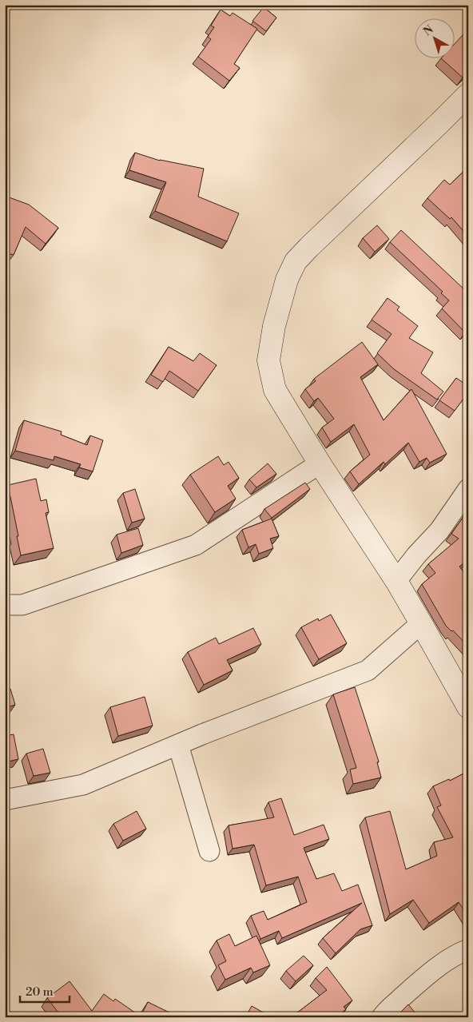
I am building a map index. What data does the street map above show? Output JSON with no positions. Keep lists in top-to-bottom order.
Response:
{
  "scale_bar": "20 m",
  "north": "top left"
}
